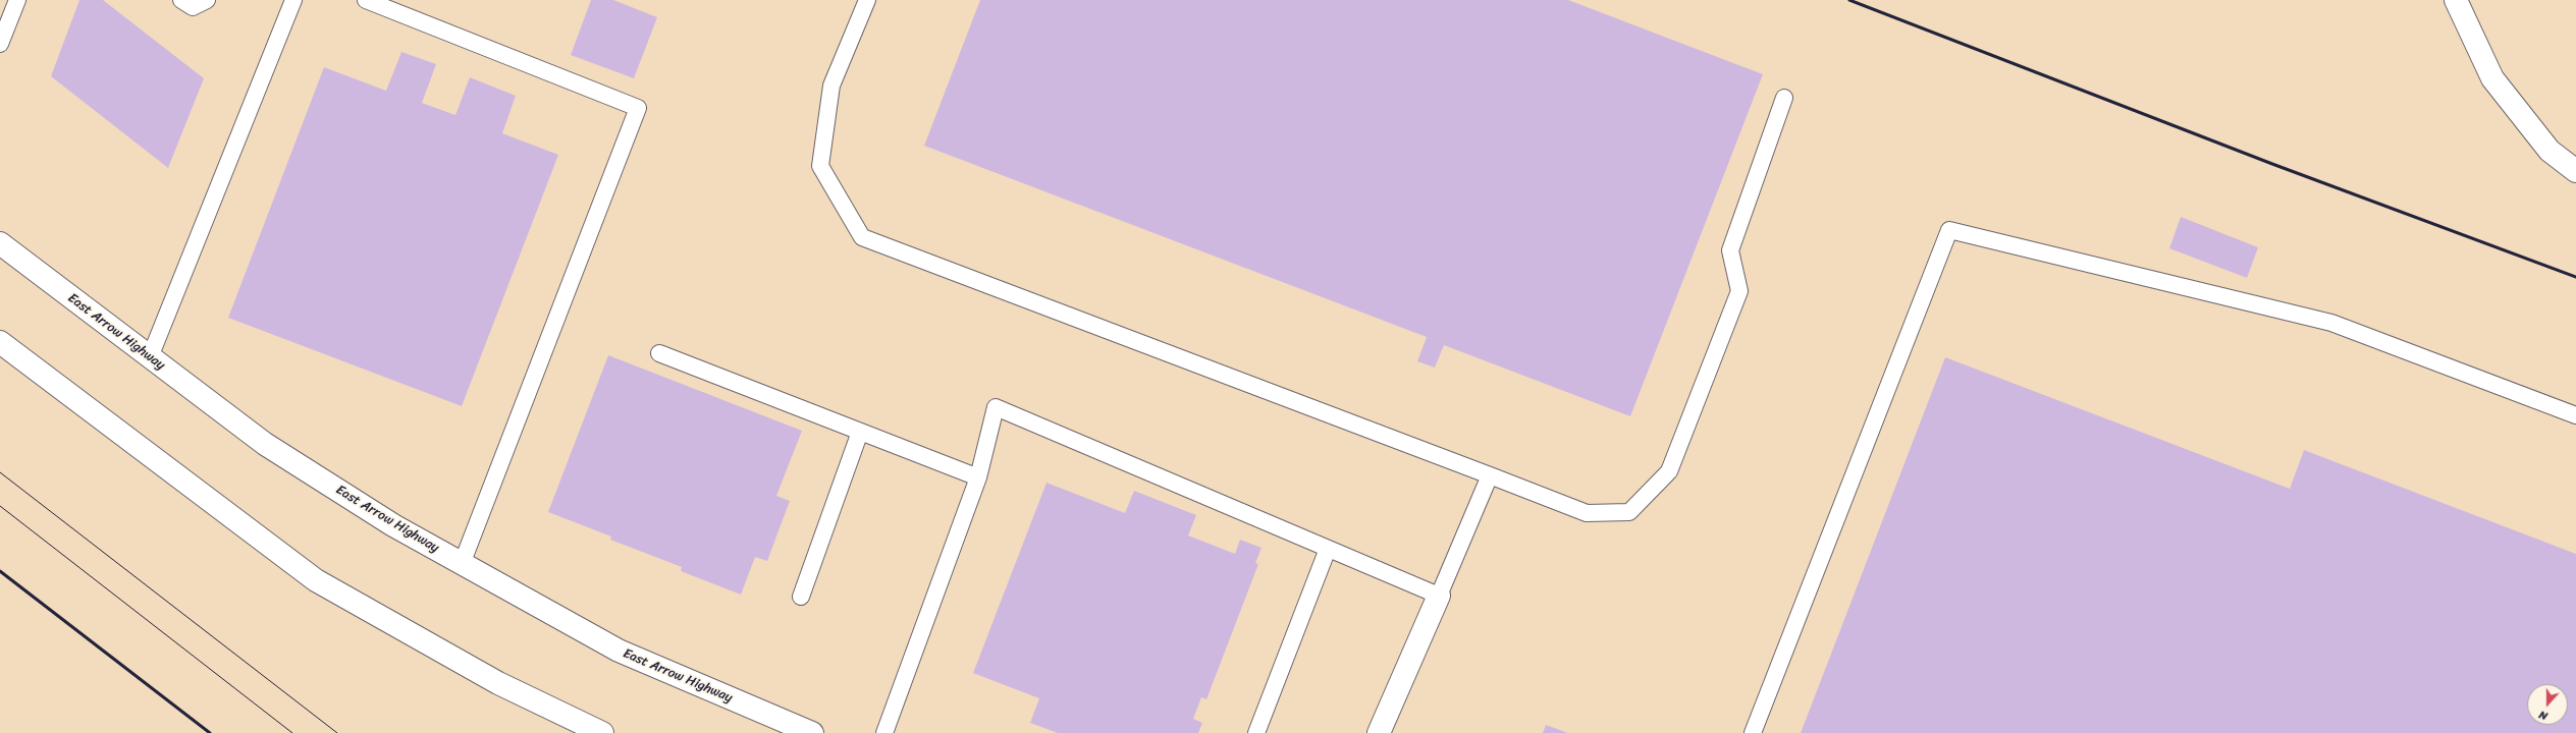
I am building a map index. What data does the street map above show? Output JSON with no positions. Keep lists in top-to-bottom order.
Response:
{
  "streets": {
    "main road": ["East Arrow Highway"]
  },
  "north": "bottom"
}
